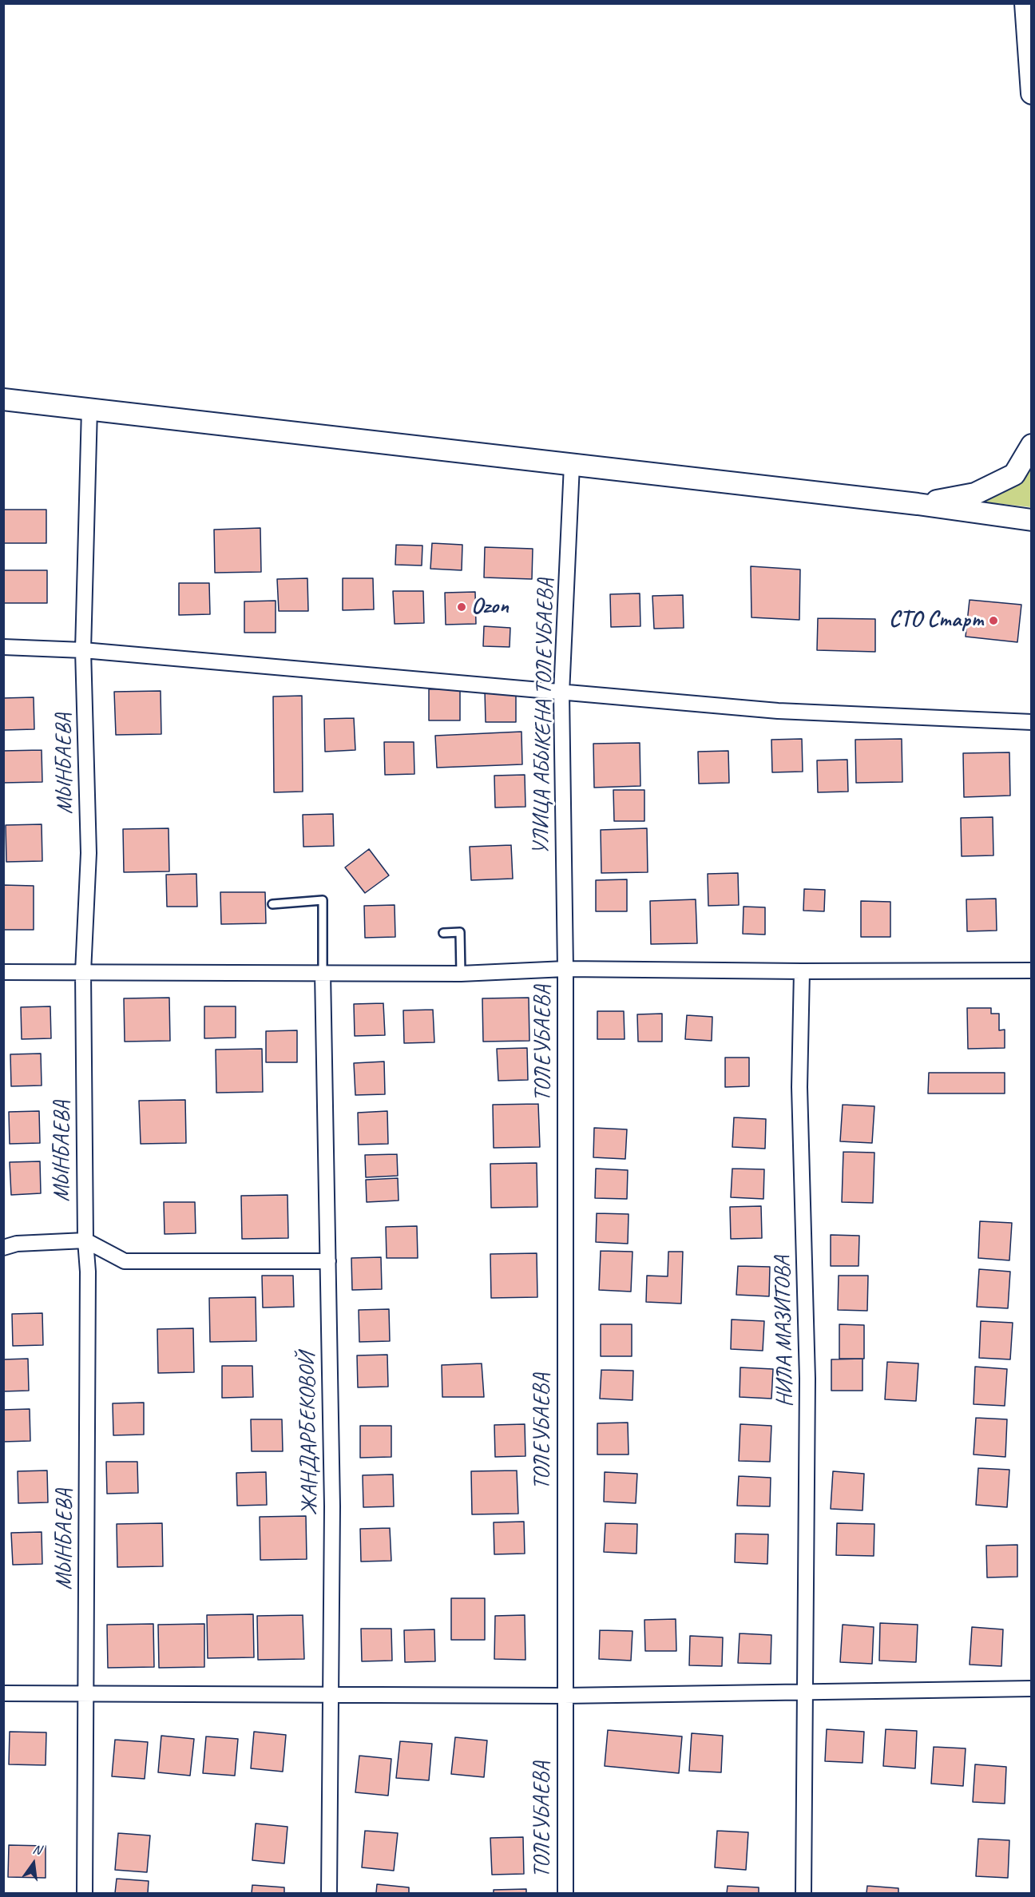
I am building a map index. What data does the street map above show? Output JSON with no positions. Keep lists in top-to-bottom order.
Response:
{
  "streets": {
    "street": [
      "УЛИЦА АБЫКЕНА ТОЛЕУБАЕВА",
      "МЫНБАЕВА",
      "ТОЛЕУБАЕВА",
      "НИЛА МАЗИТОВА",
      "ЖАНДАРБЕКОВОЙ"
    ]
  },
  "crossings": [
    ["УЛИЦА АБЫКЕНА ТОЛЕУБАЕВА", "ТОЛЕУБАЕВА"]
  ],
  "places": ["Ozon", "СТО Старт"],
  "north": "top"
}
